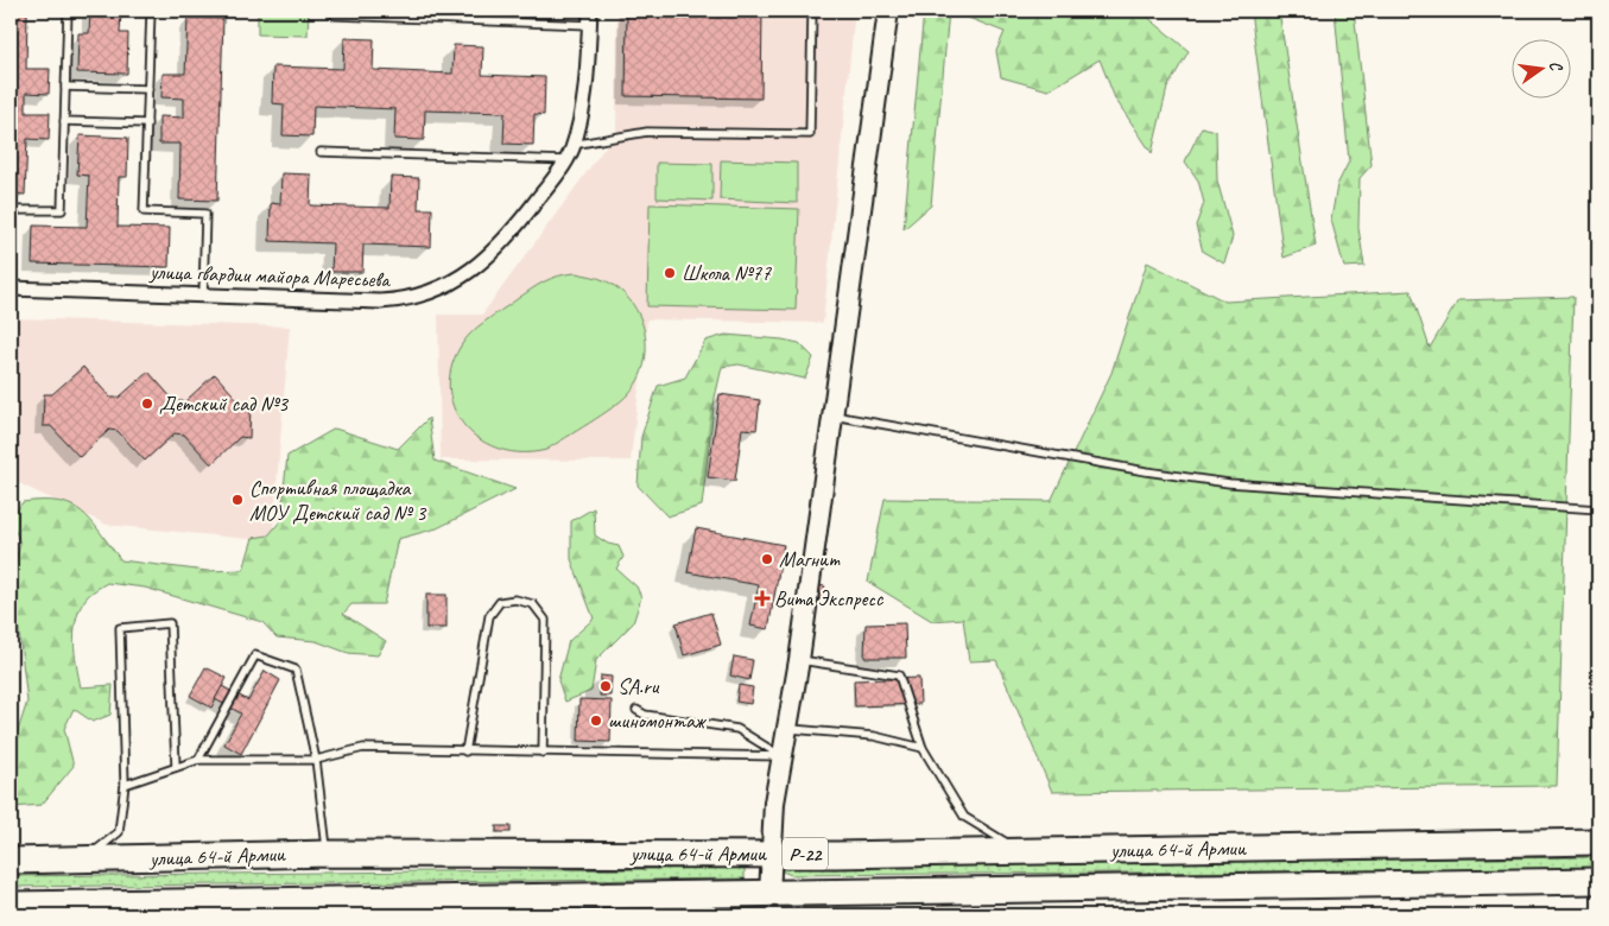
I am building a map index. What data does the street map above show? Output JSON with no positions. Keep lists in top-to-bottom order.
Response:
{
  "streets": {
    "highway": ["улица 64-й Армии", "Р-22"],
    "street": ["улица гвардии майора Маресьева"]
  },
  "places": {
    "other": [
      "Школа №77",
      "Детский сад №3",
      "Спортивная площадка МОУ Детский сад № 3",
      "Магнит",
      "SA.ru",
      "шиномонтаж"
    ],
    "health": ["Вита Экспресс"]
  },
  "north": "right"
}
